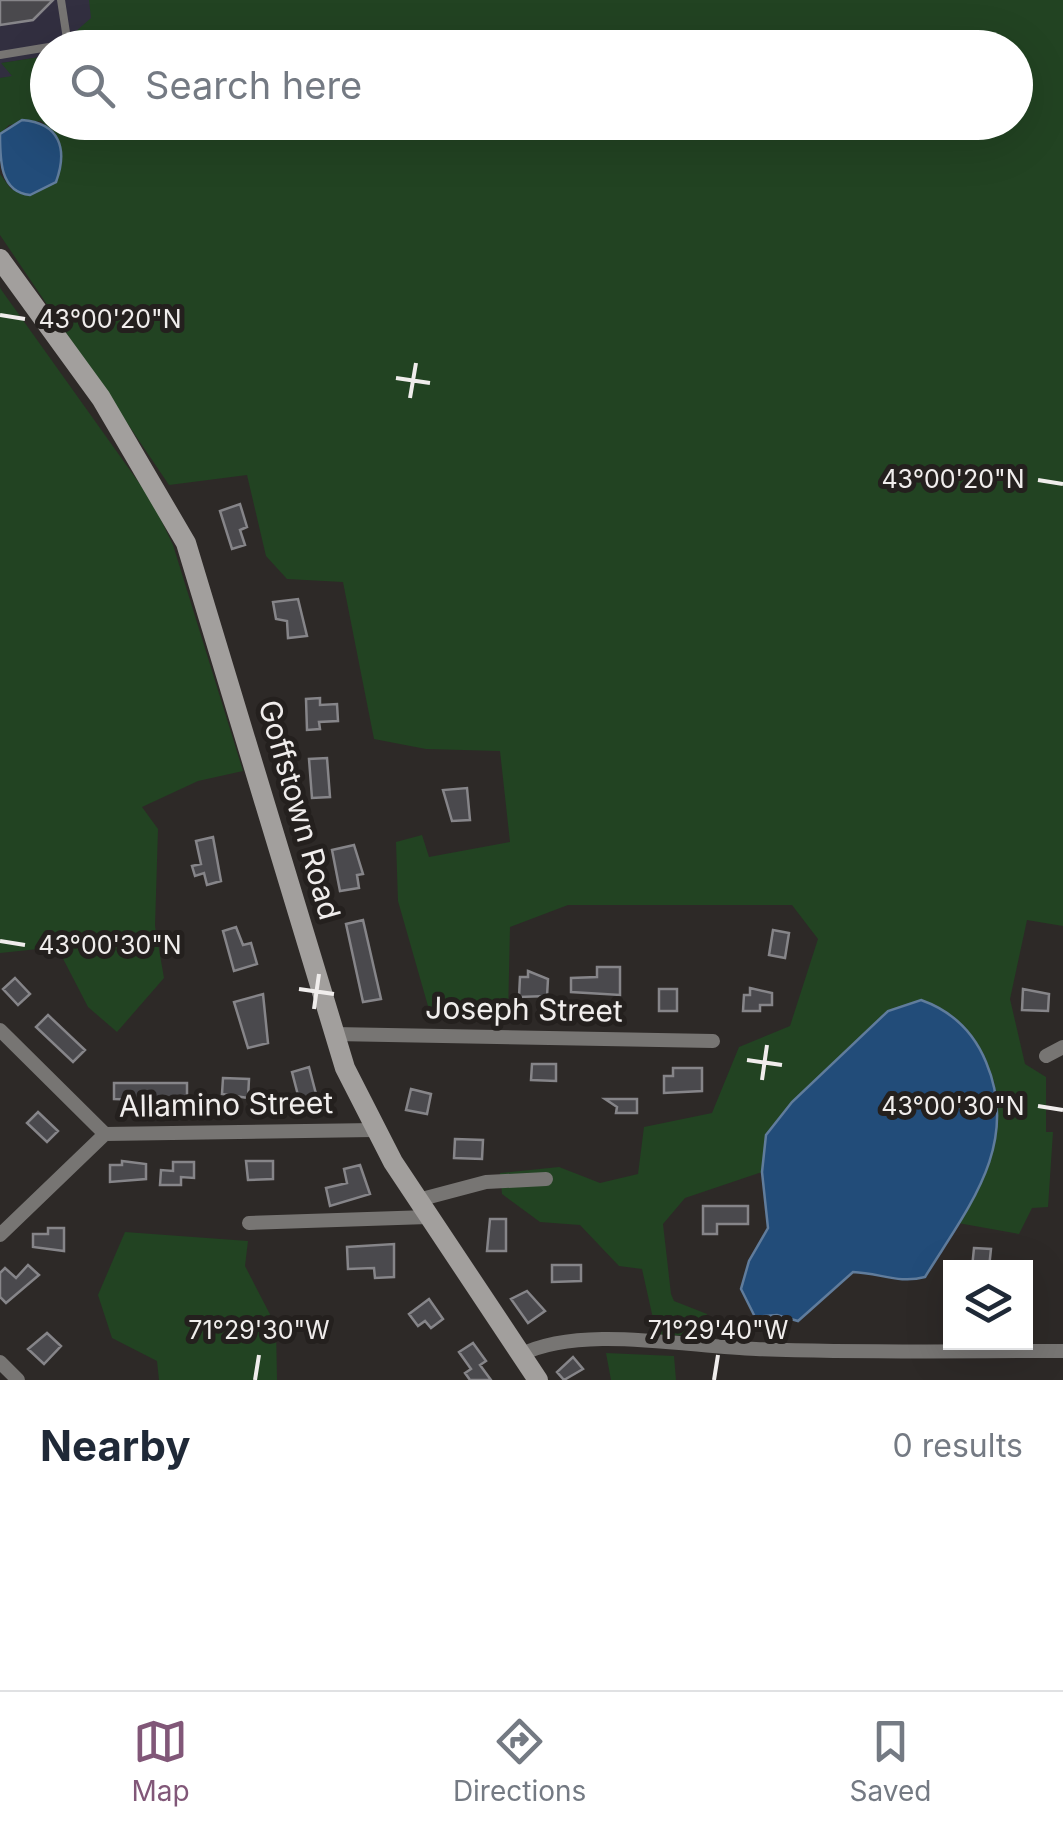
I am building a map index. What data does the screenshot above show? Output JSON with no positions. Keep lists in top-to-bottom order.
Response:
{
  "streets": {
    "main road": ["Goffstown Road"],
    "street": ["Joseph Street", "Allamino Street"]
  },
  "crossings": [
    ["Goffstown Road", "Joseph Street"],
    ["Goffstown Road", "Allamino Street"]
  ],
  "page": {
    "search": "Search here",
    "heading": ["Nearby", "0 results"],
    "nav": ["Map", "Directions", "Saved"]
  },
  "coordinates": [
    "43°00'20\"N",
    "43°00'30\"N",
    "71°29'30\"W",
    "71°29'40\"W"
  ]
}
